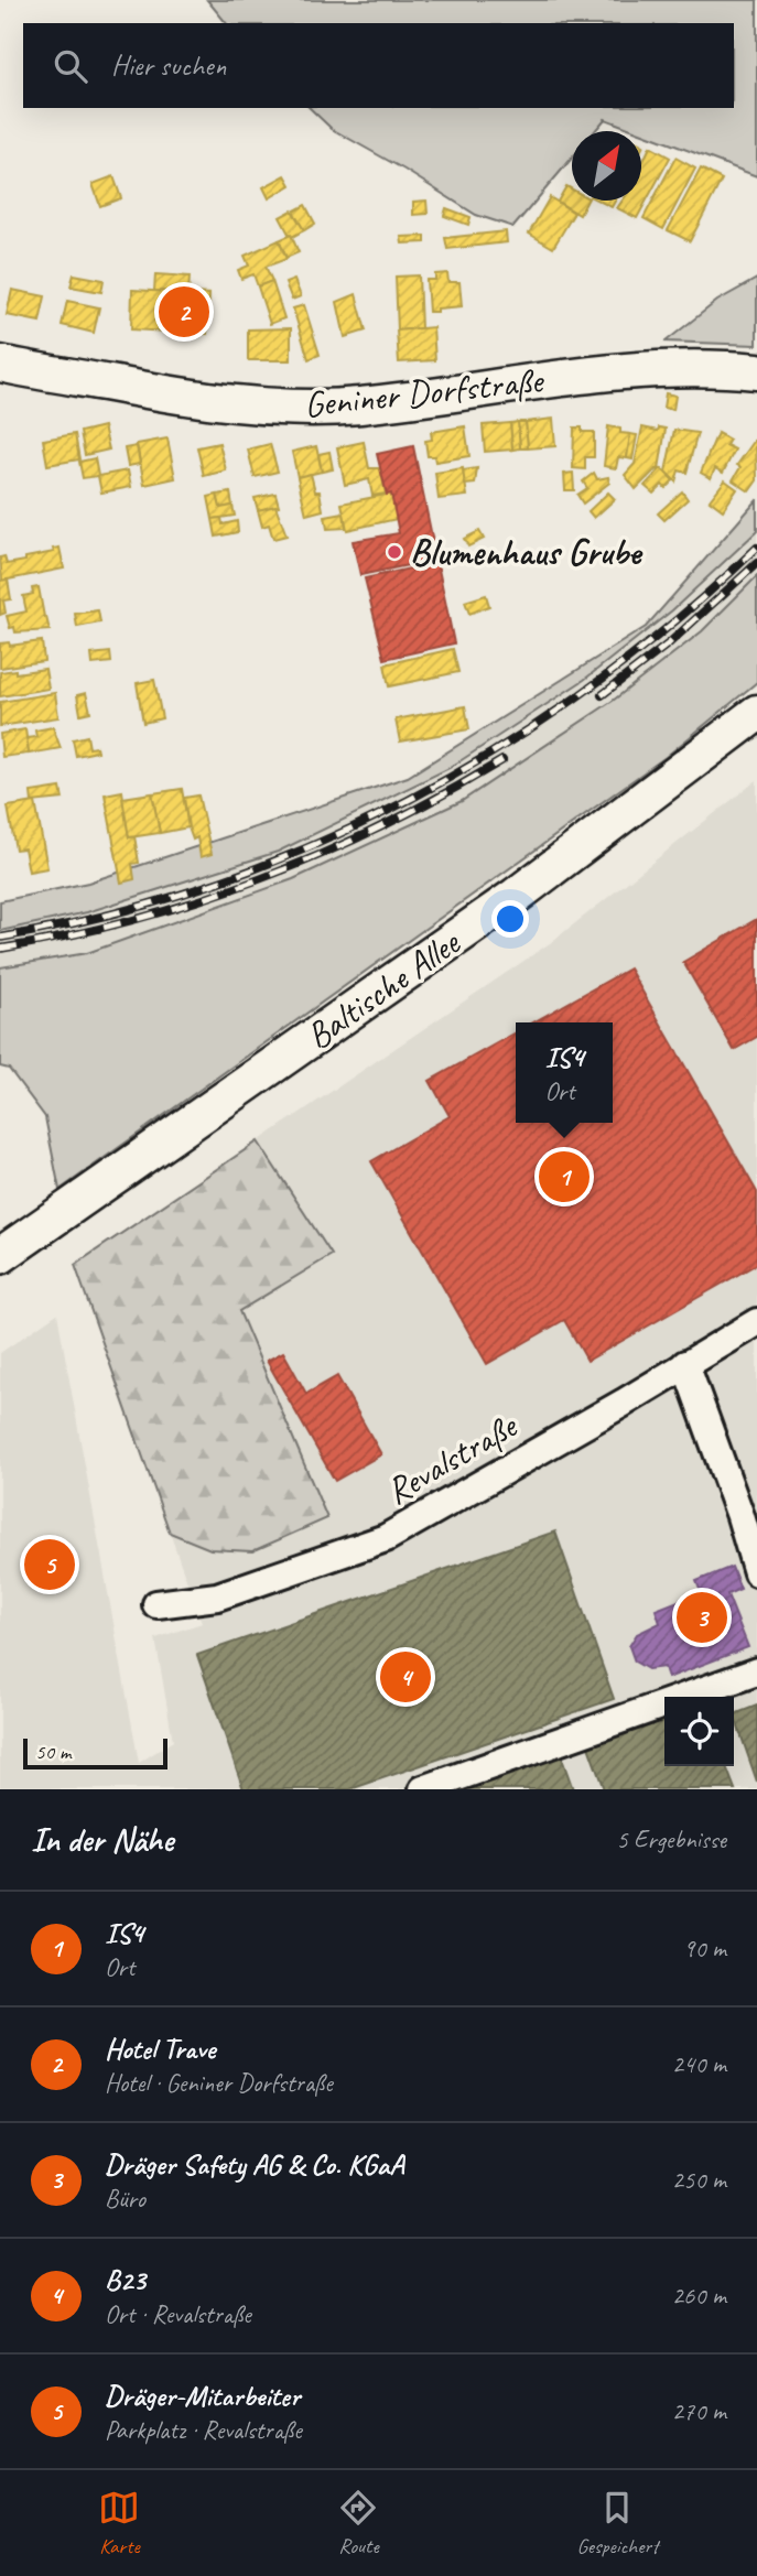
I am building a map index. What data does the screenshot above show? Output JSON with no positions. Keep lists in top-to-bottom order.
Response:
{
  "streets": {
    "main road": ["Geniner Dorfstraße", "Baltische Allee"],
    "street": ["Revalstraße"]
  },
  "places": ["Blumenhaus Grube"],
  "scale_bar": "50 m",
  "north": "top right",
  "page": {
    "search": "Hier suchen",
    "pins": [
      "2",
      "1",
      "5",
      "3",
      "4"
    ],
    "popup": ["IS4", "Ort"],
    "scale": "50 m",
    "heading": ["In der Nähe", "5 Ergebnisse"],
    "list": [
      {
        "mark": "1",
        "name": "IS4",
        "note": "Ort",
        "value": "90 m"
      },
      {
        "mark": "2",
        "name": "Hotel Trave",
        "note": "Hotel · Geniner Dorfstraße",
        "value": "240 m"
      },
      {
        "mark": "3",
        "name": "Dräger Safety AG & Co. KGaA",
        "note": "Büro",
        "value": "250 m"
      },
      {
        "mark": "4",
        "name": "B23",
        "note": "Ort · Revalstraße",
        "value": "260 m"
      },
      {
        "mark": "5",
        "name": "Dräger-Mitarbeiter",
        "note": "Parkplatz · Revalstraße",
        "value": "270 m"
      }
    ],
    "nav": ["Karte", "Route", "Gespeichert"]
  }
}
